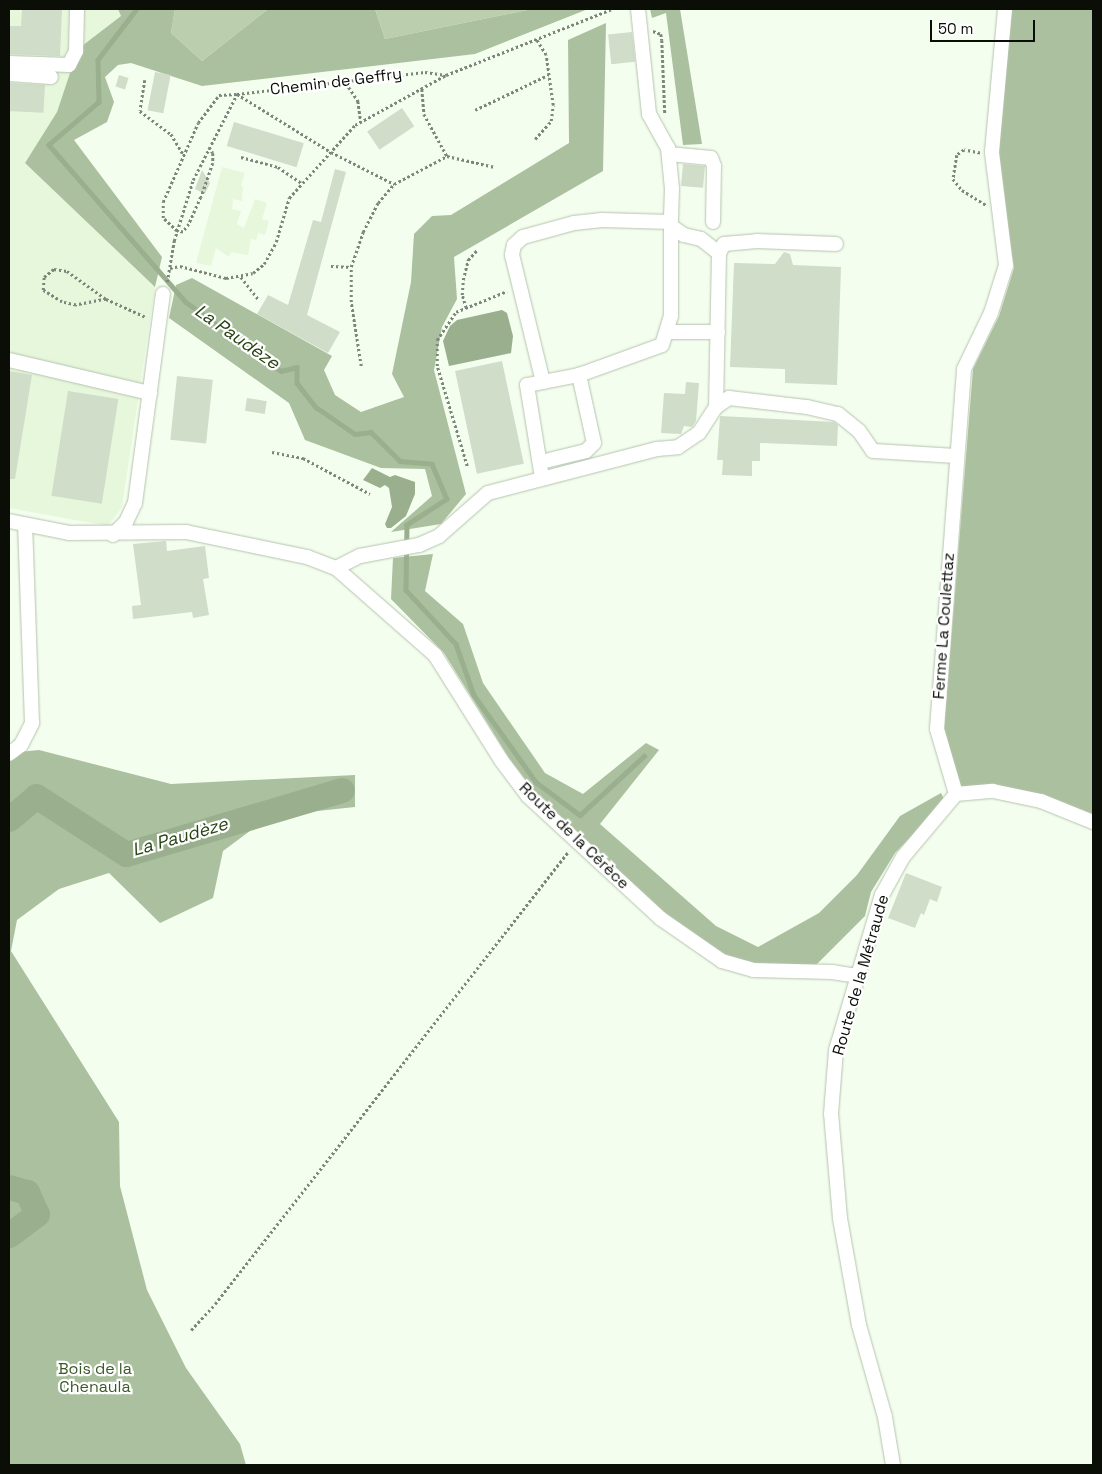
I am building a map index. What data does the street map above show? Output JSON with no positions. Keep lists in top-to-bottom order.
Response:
{
  "streets": {
    "street": ["Ferme La Coulettaz", "Route de la Cérèce", "Route de la Métraude"],
    "path": ["Chemin de Geffry"]
  },
  "crossings": [
    ["Ferme La Coulettaz", "Route de la Métraude"],
    ["Route de la Cérèce", "Route de la Métraude"]
  ],
  "water": ["La Paudèze"],
  "parks": ["Bois de la Chenaula"],
  "scale_bar": "50 m"
}
